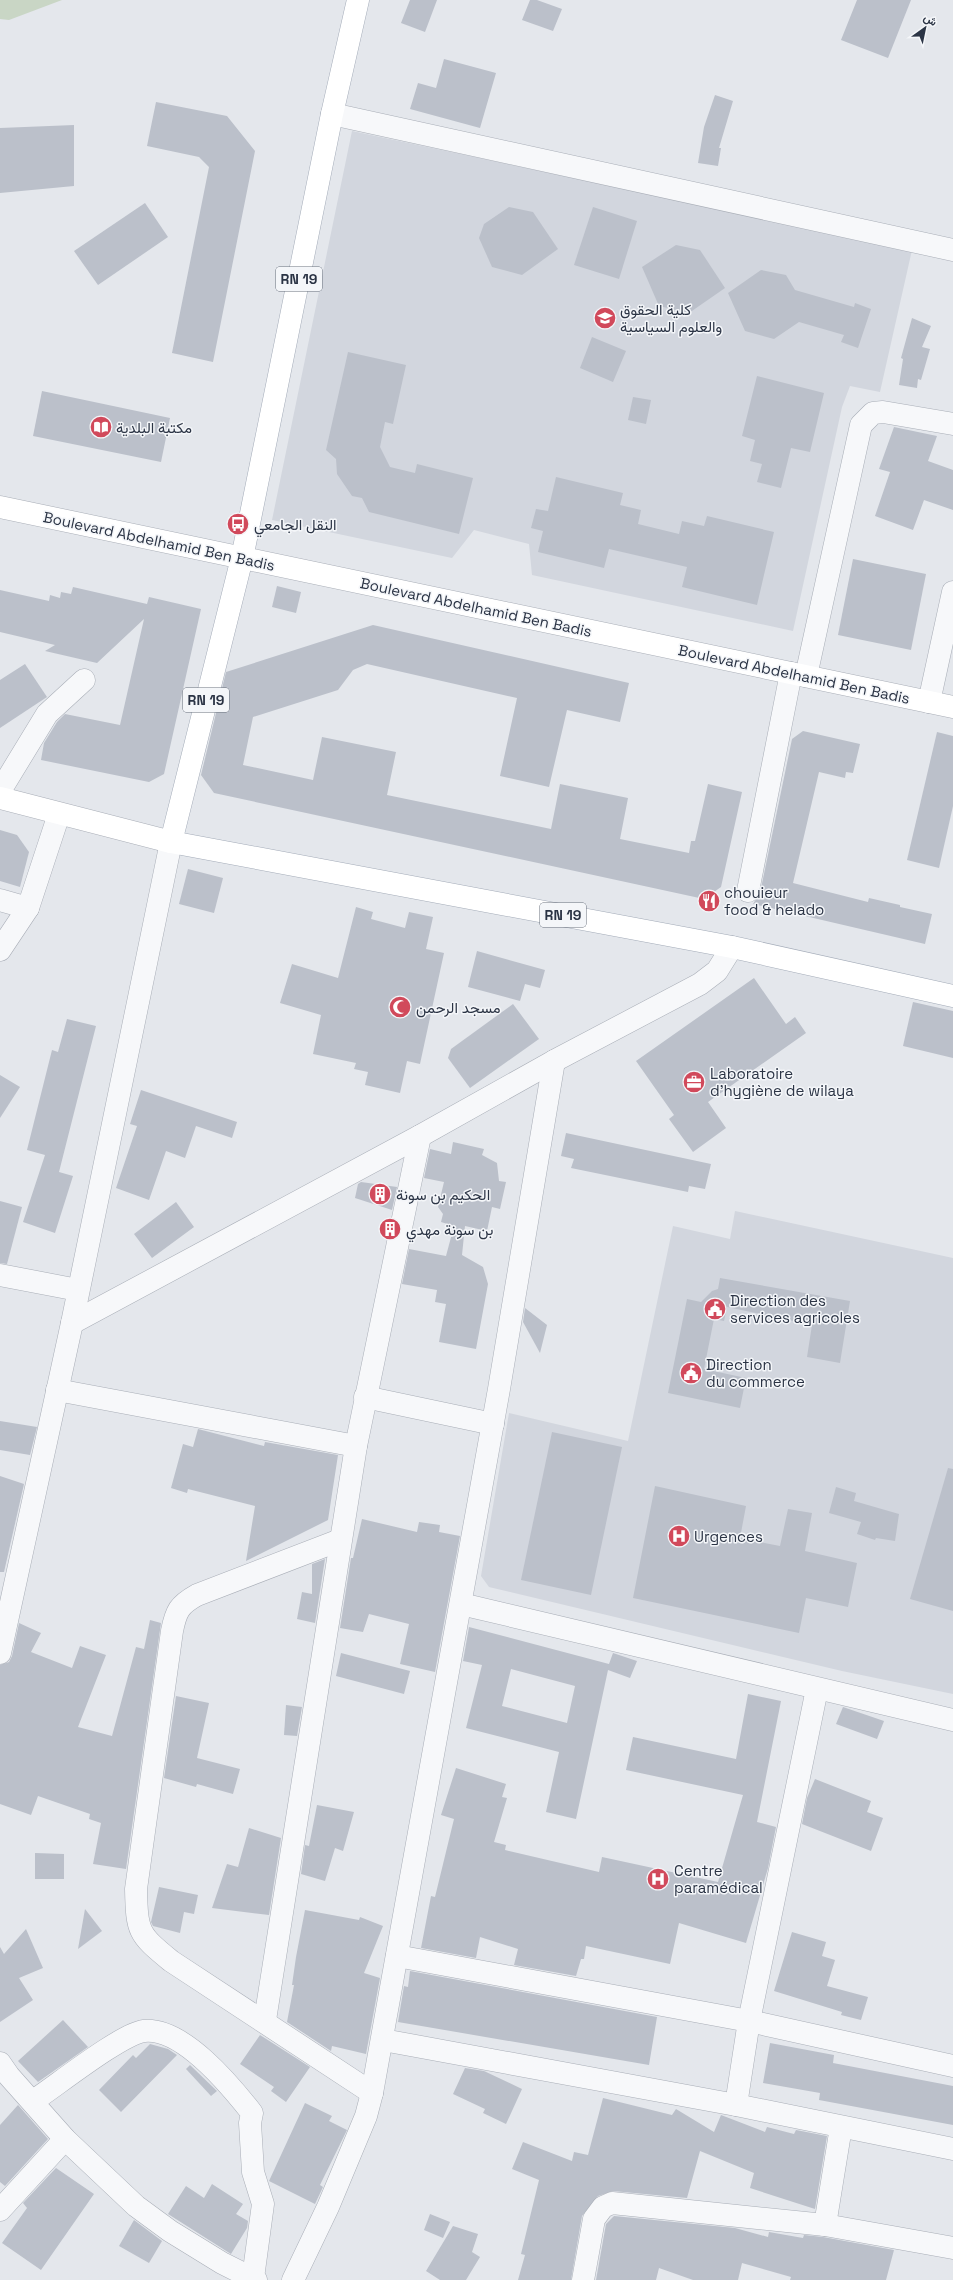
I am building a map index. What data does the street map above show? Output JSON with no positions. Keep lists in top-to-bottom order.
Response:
{
  "streets": {
    "main road": ["RN 19", "Boulevard Abdelhamid Ben Badis"]
  },
  "crossings": [
    ["RN 19", "Boulevard Abdelhamid Ben Badis"]
  ],
  "places": {
    "school or university": ["كلية الحقوق والعلوم السياسية"],
    "library": ["مكتبة البلدية"],
    "bus stop": ["النقل الجامعي"],
    "restaurant": ["chouieur food & helado"],
    "mosque": ["مسجد الرحمن"],
    "office": ["Laboratoire d'hygiène de wilaya"],
    "building": ["الحكيم بن سونة", "بن سونة مهدي"],
    "public building": ["Direction des services agricoles", "Direction du commerce"],
    "hospital": ["Urgences", "Centre paramédical"]
  },
  "north": "top right"
}
